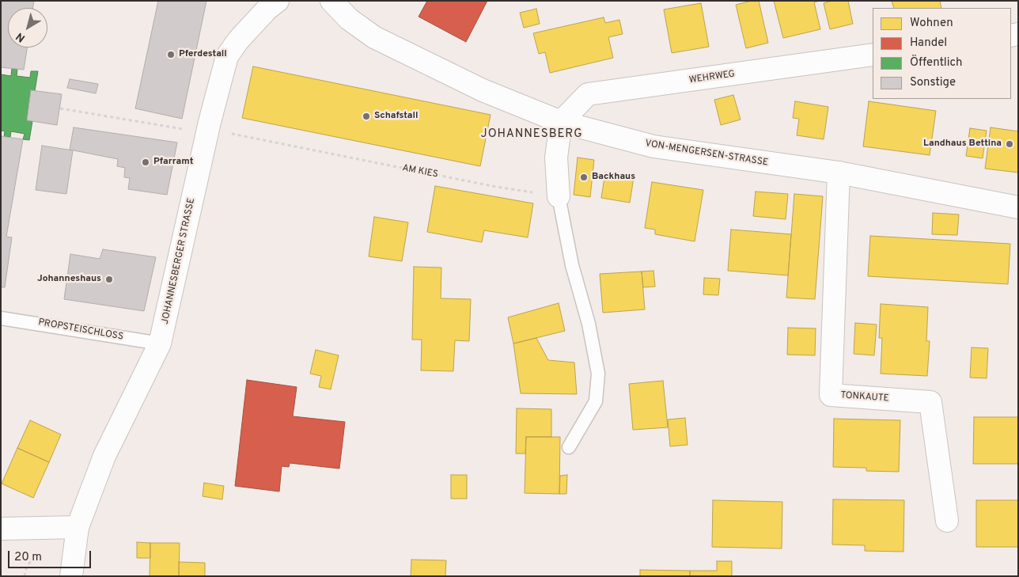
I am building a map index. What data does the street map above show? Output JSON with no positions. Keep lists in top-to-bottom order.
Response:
{
  "streets": {
    "street": [
      "WEHRWEG",
      "VON-MENGERSEN-STRASSE",
      "JOHANNESBERGER STRASSE",
      "TONKAUTE"
    ],
    "lane": ["PROPSTEISCHLOSS"],
    "path": ["AM KIES"]
  },
  "crossings": [
    ["WEHRWEG", "VON-MENGERSEN-STRASSE"],
    ["VON-MENGERSEN-STRASSE", "TONKAUTE"],
    ["AM KIES", "JOHANNESBERGER STRASSE"],
    ["JOHANNESBERGER STRASSE", "PROPSTEISCHLOSS"]
  ],
  "districts": ["JOHANNESBERG"],
  "places": [
    "Pferdestall",
    "Schafstall",
    "Landhaus Bettina",
    "Pfarramt",
    "Backhaus",
    "Johanneshaus"
  ],
  "legend": [
    "Wohnen",
    "Handel",
    "Öffentlich",
    "Sonstige"
  ],
  "scale_bar": "20 m",
  "north": "bottom left"
}
